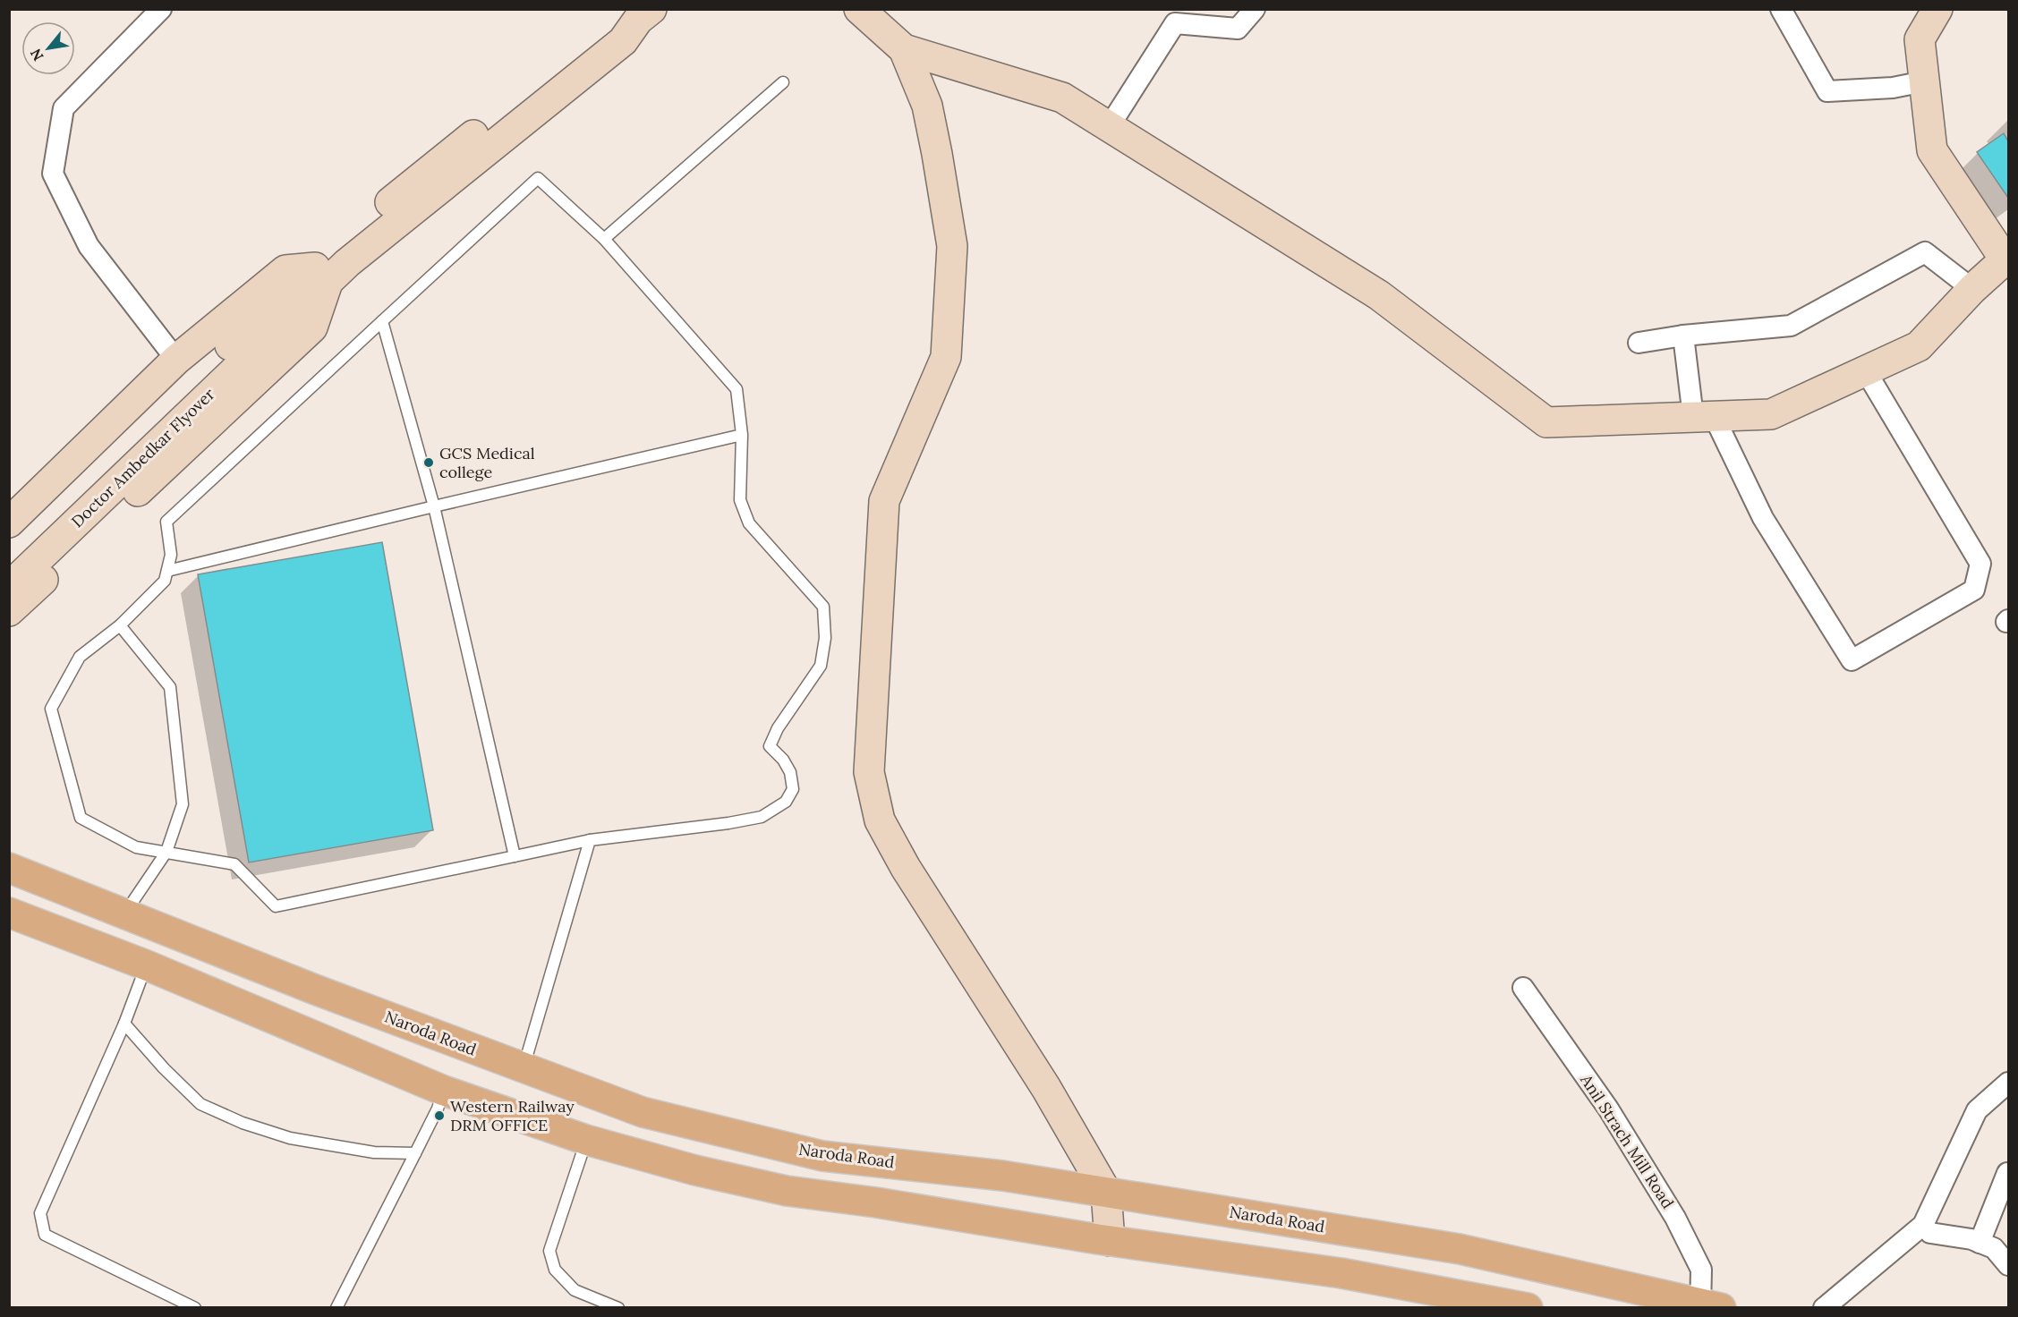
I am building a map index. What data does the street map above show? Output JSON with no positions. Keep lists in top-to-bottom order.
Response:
{
  "streets": {
    "main road": ["Naroda Road"],
    "street": ["Doctor Ambedkar Flyover", "Anil Strach Mill Road"]
  },
  "crossings": [
    ["Naroda Road", "Anil Strach Mill Road"]
  ],
  "places": ["GCS Medical college", "Western Railway DRM OFFICE"],
  "north": "bottom left"
}
